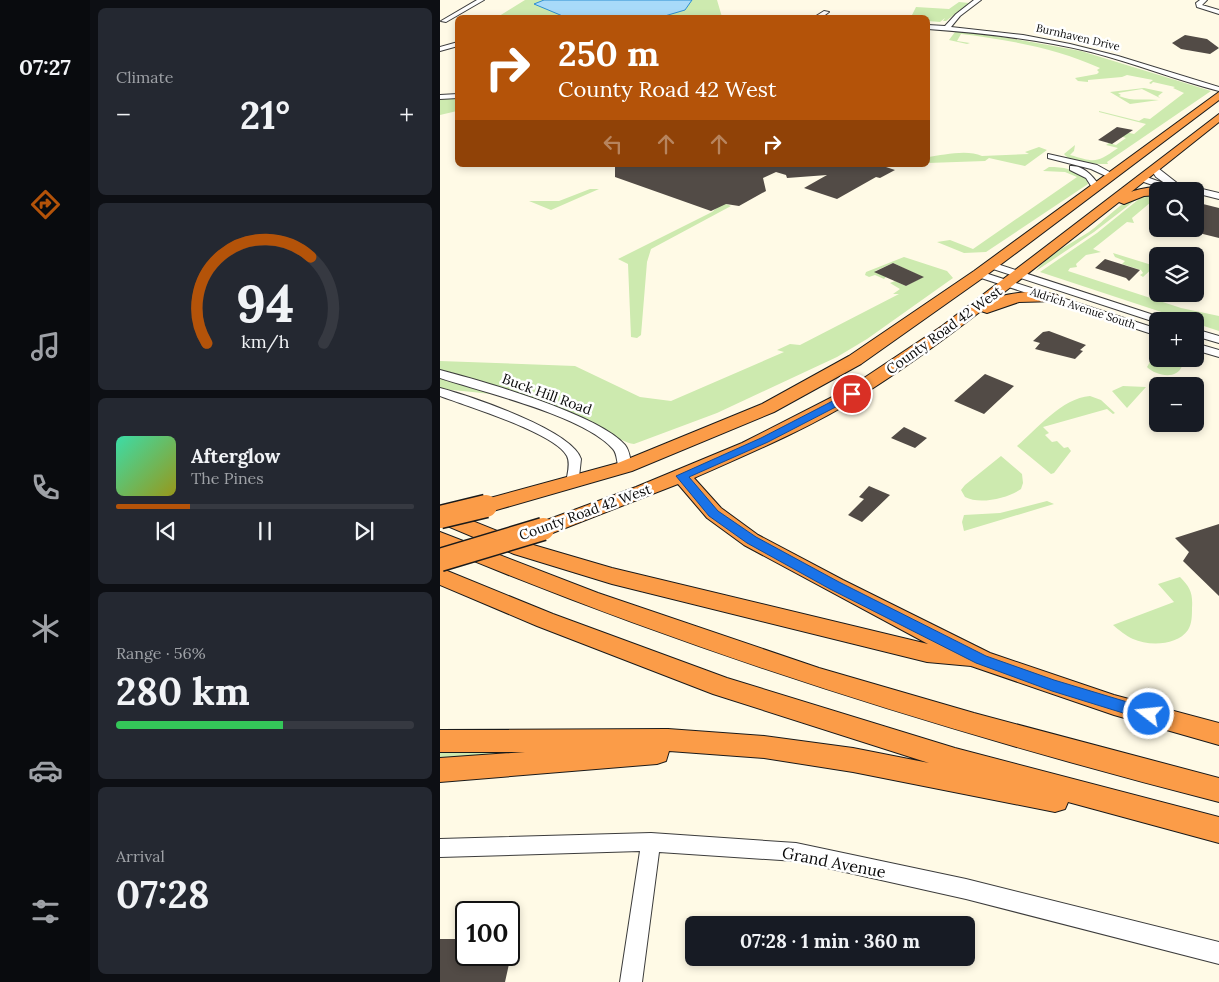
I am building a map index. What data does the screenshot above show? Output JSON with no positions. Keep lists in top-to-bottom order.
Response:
{
  "streets": {
    "highway": ["County Road 42 West"],
    "street": [
      "Burnhaven Drive",
      "Aldrich Avenue South",
      "Buck Hill Road",
      "Grand Avenue"
    ]
  },
  "crossings": [
    ["Aldrich Avenue South", "County Road 42 West"],
    ["County Road 42 West", "Buck Hill Road"]
  ],
  "page": {
    "tabs": "07:27",
    "tile": [
      "Climate",
      ["Range · 56%", "280 km"],
      ["Arrival", "07:28"]
    ],
    "turn": ["250 m", "County Road 42 West"],
    "heat": ["−", "21°", "+"],
    "map_buttons": ["+", "−"],
    "song": ["Afterglow", "The Pines"],
    "limit": "100",
    "trip": "07:28 · 1 min · 360 m",
    "gauge": ["94", "km/h"]
  }
}
